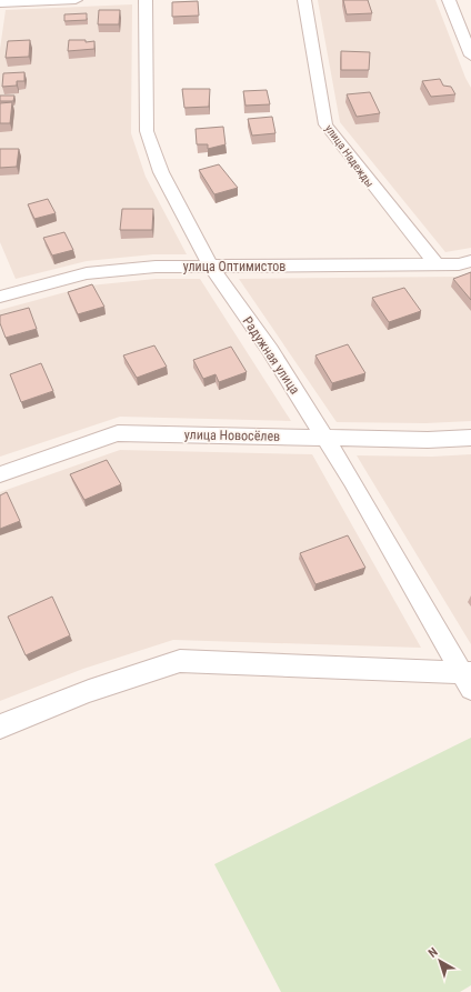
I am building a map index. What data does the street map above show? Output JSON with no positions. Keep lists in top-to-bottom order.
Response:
{
  "streets": {
    "street": [
      "улица Надежды",
      "улица Оптимистов",
      "Радужная улица",
      "улица Новосёлев"
    ]
  },
  "crossings": [
    ["улица Надежды", "улица Оптимистов"],
    ["улица Оптимистов", "Радужная улица"],
    ["Радужная улица", "улица Новосёлев"]
  ],
  "north": "top left"
}
